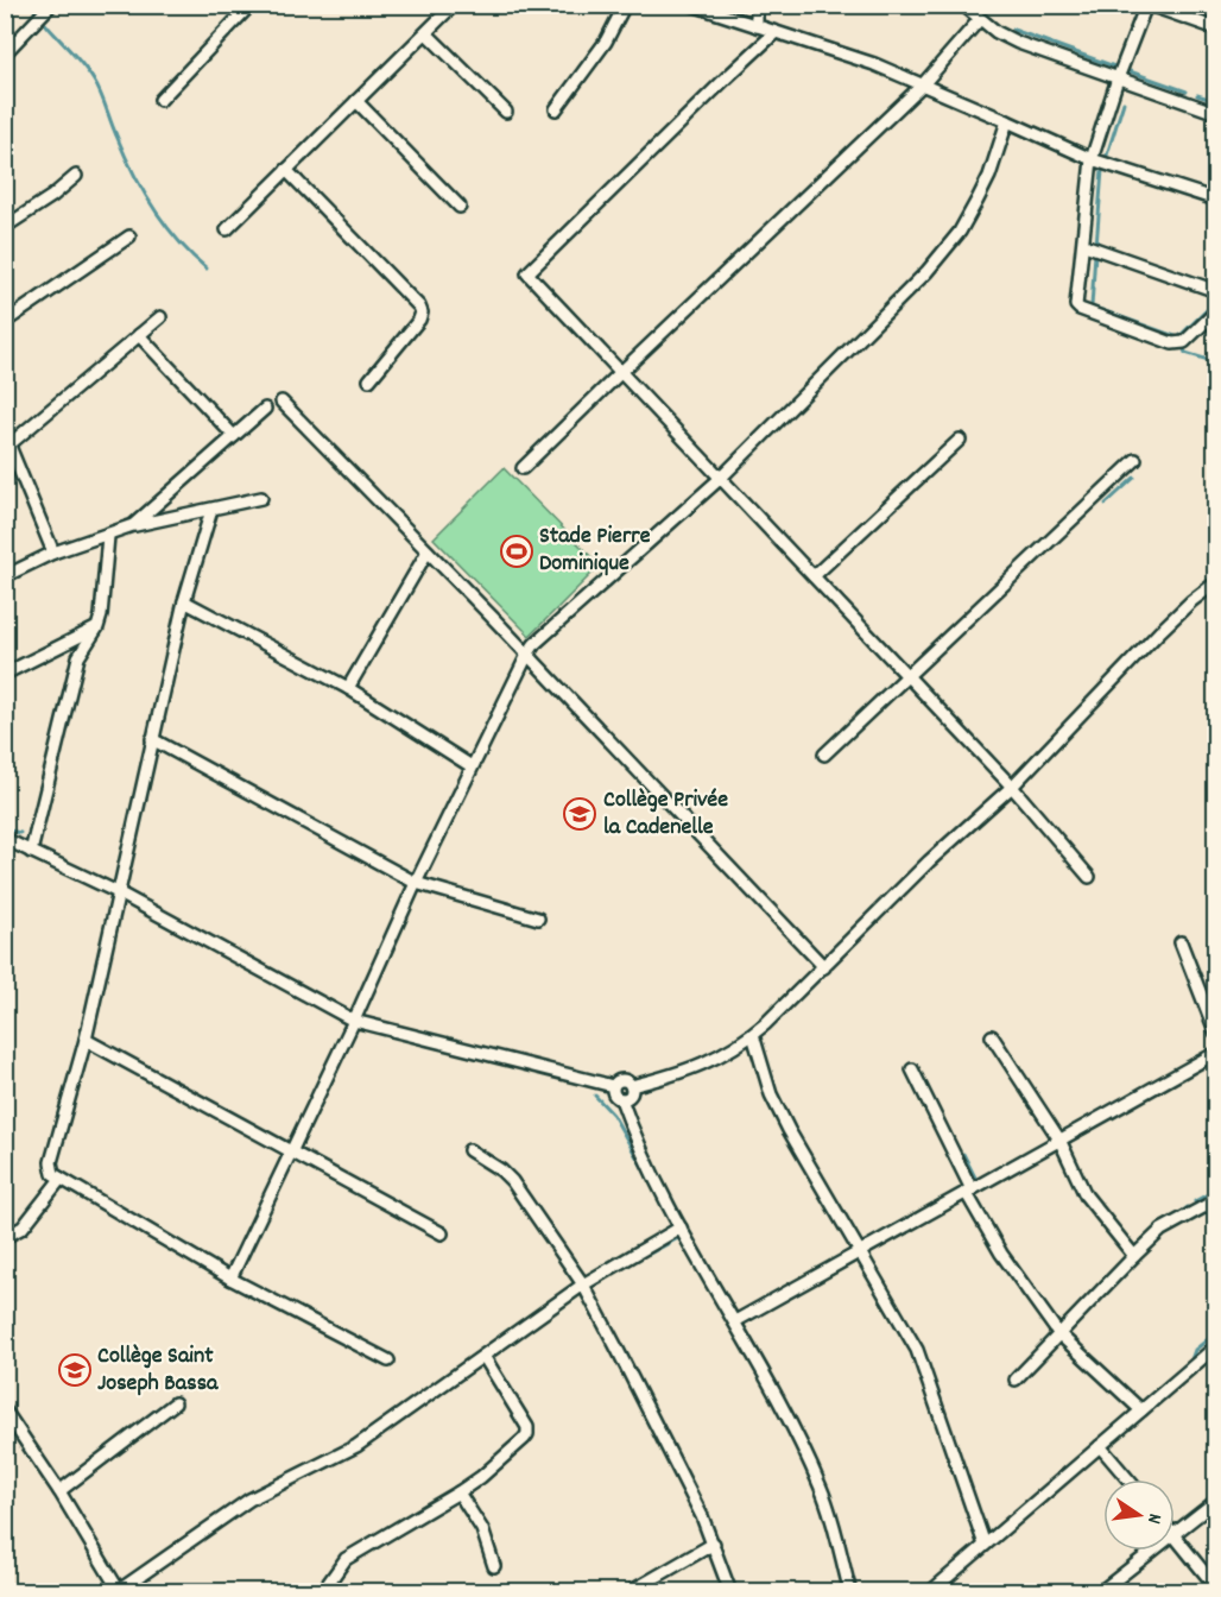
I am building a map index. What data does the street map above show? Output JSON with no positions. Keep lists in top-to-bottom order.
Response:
{
  "places": {
    "sports": ["Stade Pierre Dominique"],
    "school or university": ["Collège Privée la Cadenelle", "Collège Saint Joseph Bassa"]
  },
  "north": "right"
}
